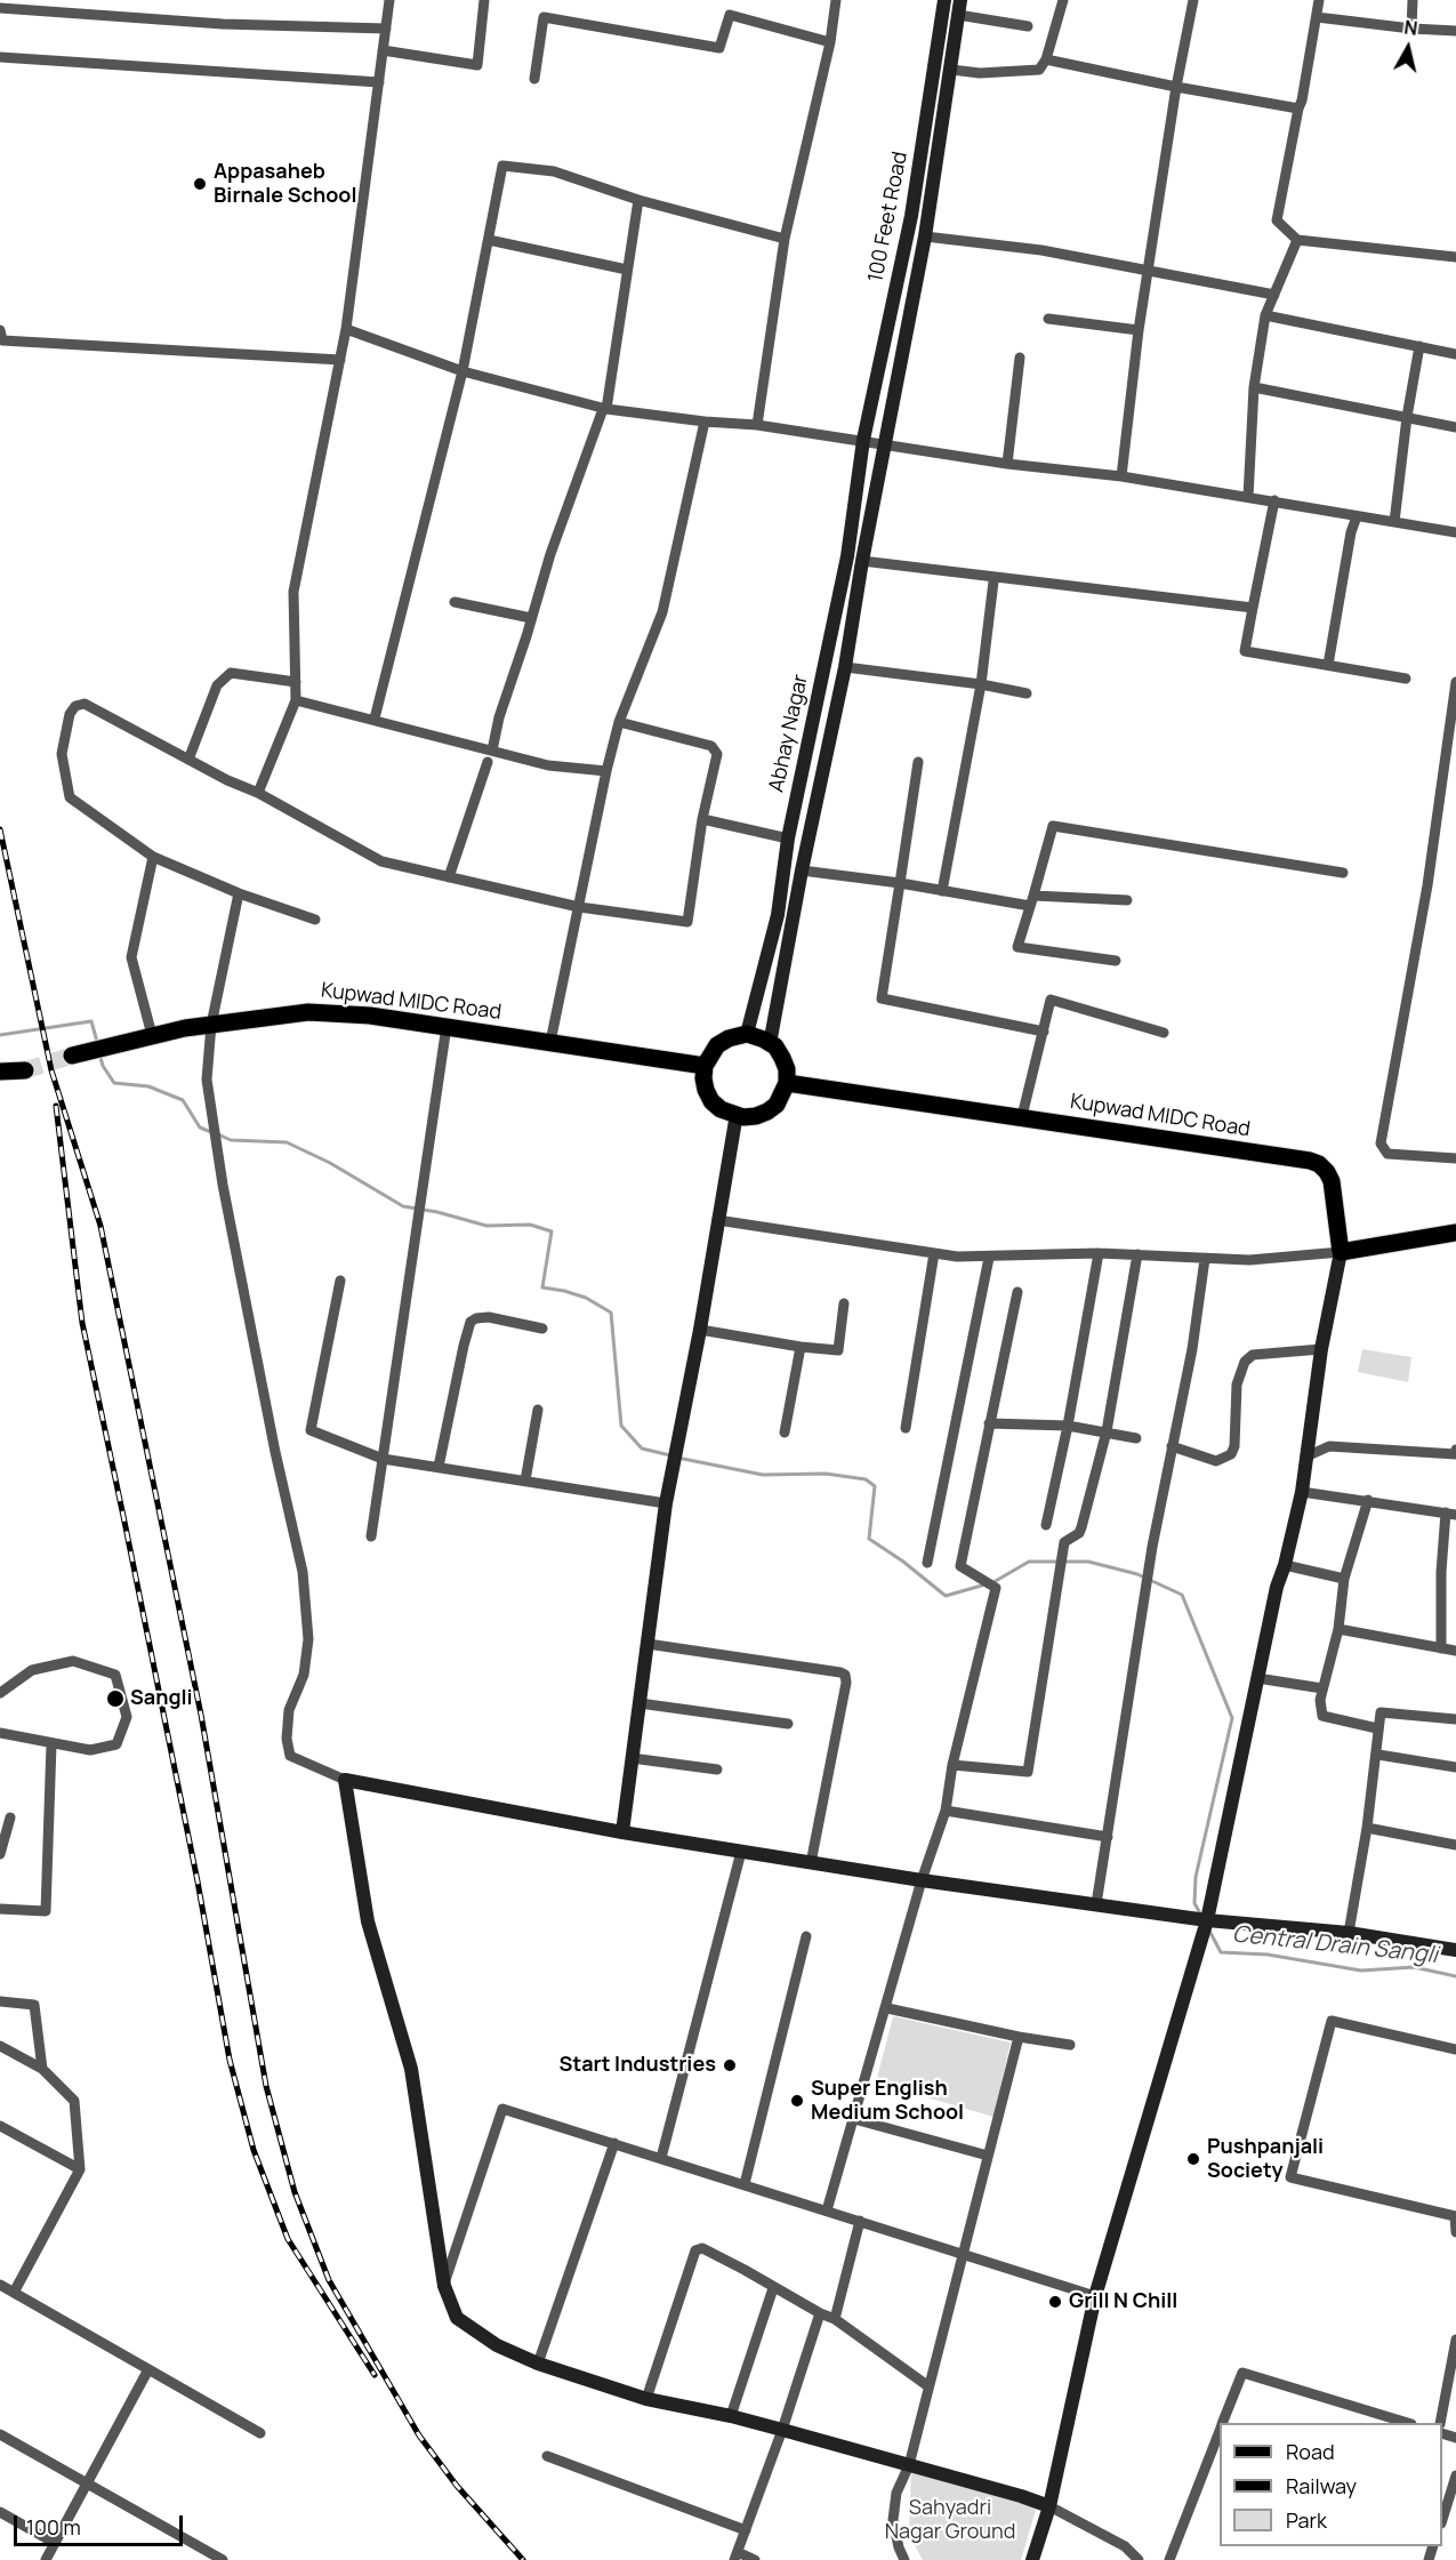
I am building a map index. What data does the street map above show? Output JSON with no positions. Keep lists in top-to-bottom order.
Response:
{
  "streets": {
    "main road": ["100 Feet Road", "Abhay Nagar", "Kupwad MIDC Road"]
  },
  "crossings": [
    ["100 Feet Road", "Abhay Nagar"],
    ["Abhay Nagar", "Kupwad MIDC Road"]
  ],
  "water": ["Central Drain Sangli"],
  "parks": ["Sahyadri Nagar Ground"],
  "places": [
    "Appasaheb Birnale School",
    "Sangli",
    "Start Industries",
    "Super English Medium School",
    "Pushpanjali Society",
    "Grill N Chill"
  ],
  "legend": ["Road", "Railway", "Park"],
  "scale_bar": "100 m",
  "north": "top"
}
